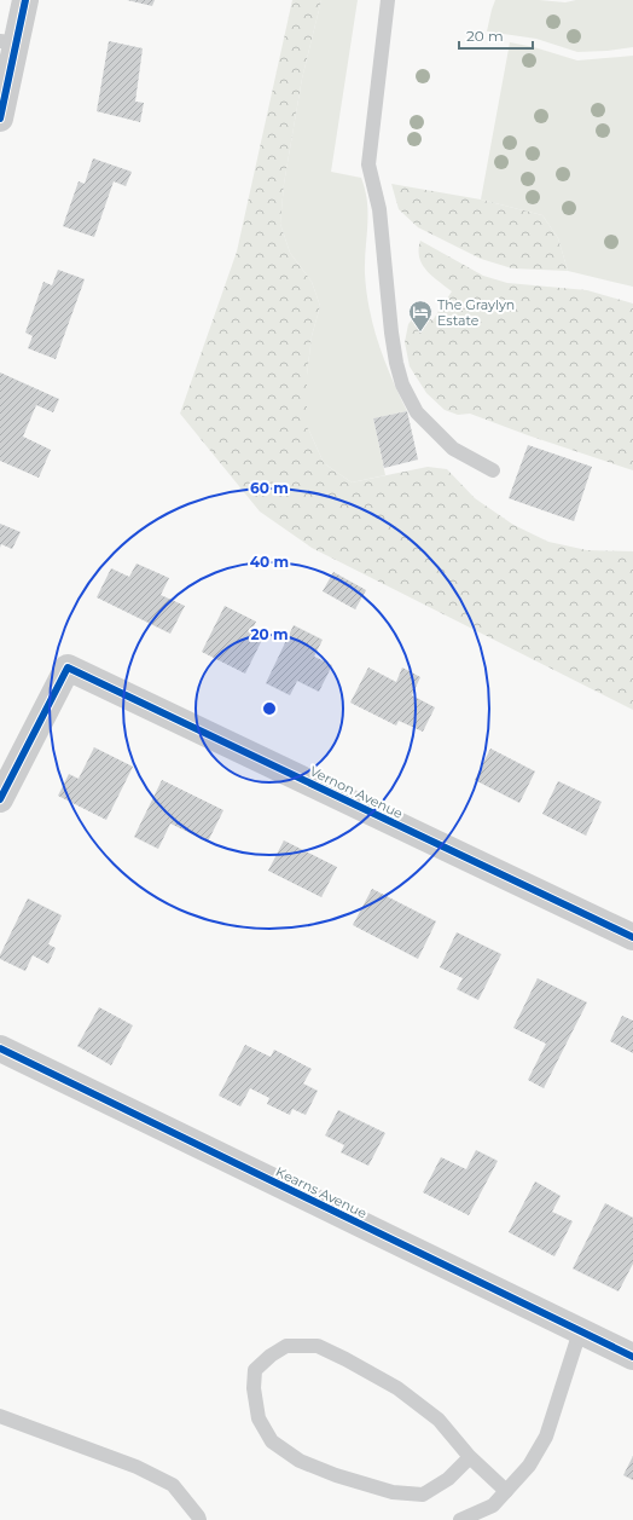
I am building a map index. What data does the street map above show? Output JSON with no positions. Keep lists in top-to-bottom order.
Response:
{
  "streets": {
    "street": ["Vernon Avenue", "Kearns Avenue"]
  },
  "places": {
    "hotel": ["The Graylyn Estate"]
  },
  "scale_bar": "20 m",
  "rings": ["60 m", "40 m", "20 m"]
}
